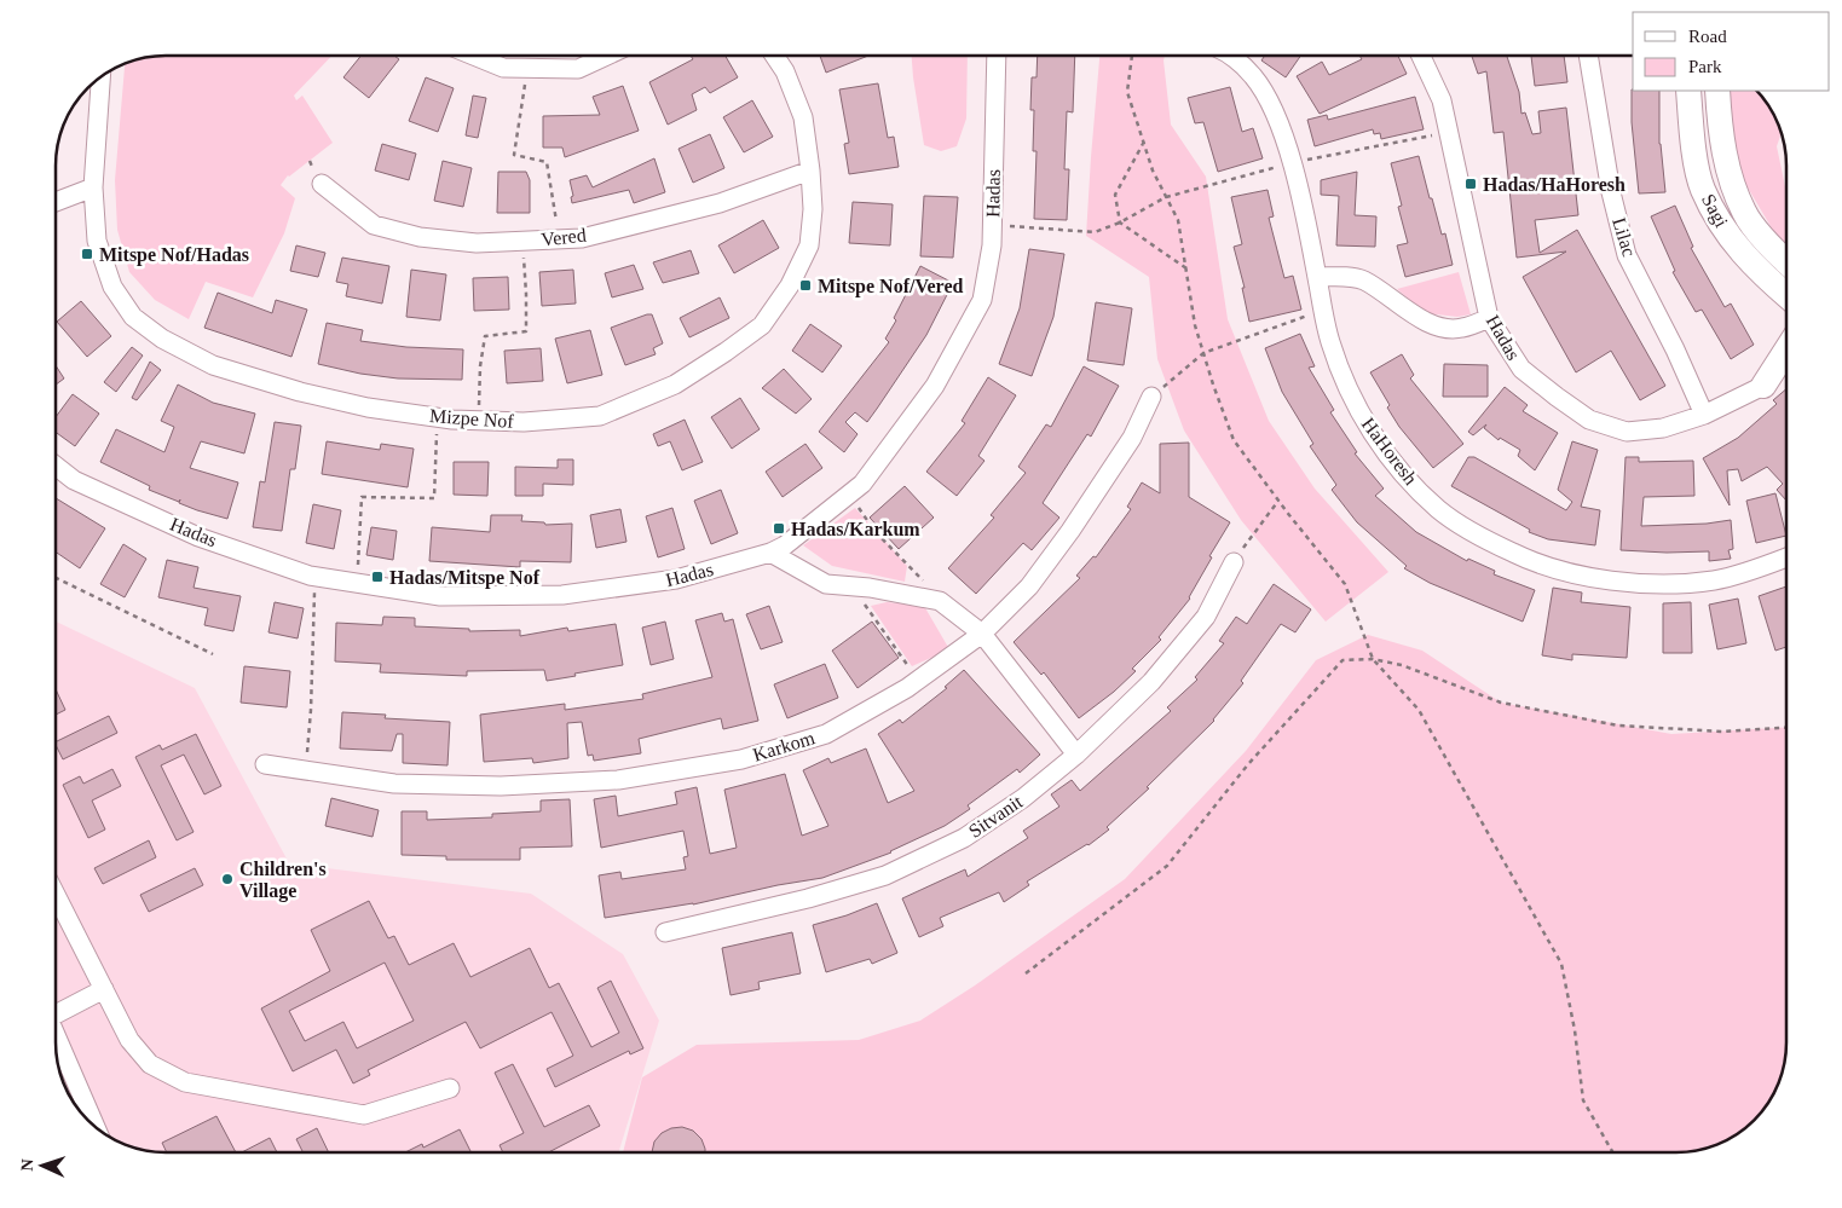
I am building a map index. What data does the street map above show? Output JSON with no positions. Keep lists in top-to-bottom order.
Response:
{
  "streets": {
    "street": [
      "Hadas",
      "Sagi",
      "Vered",
      "Lilac",
      "Mizpe Nof",
      "HaHoresh",
      "Karkom",
      "Sitvanit"
    ]
  },
  "crossings": [
    ["Hadas", "Lilac"],
    ["Vered", "Mizpe Nof"]
  ],
  "places": {
    "transit": [
      "Hadas/HaHoresh",
      "Mitspe Nof/Hadas",
      "Mitspe Nof/Vered",
      "Hadas/Karkum",
      "Hadas/Mitspe Nof"
    ],
    "other": ["Children's Village"]
  },
  "legend": ["Road", "Park"],
  "north": "left"
}
